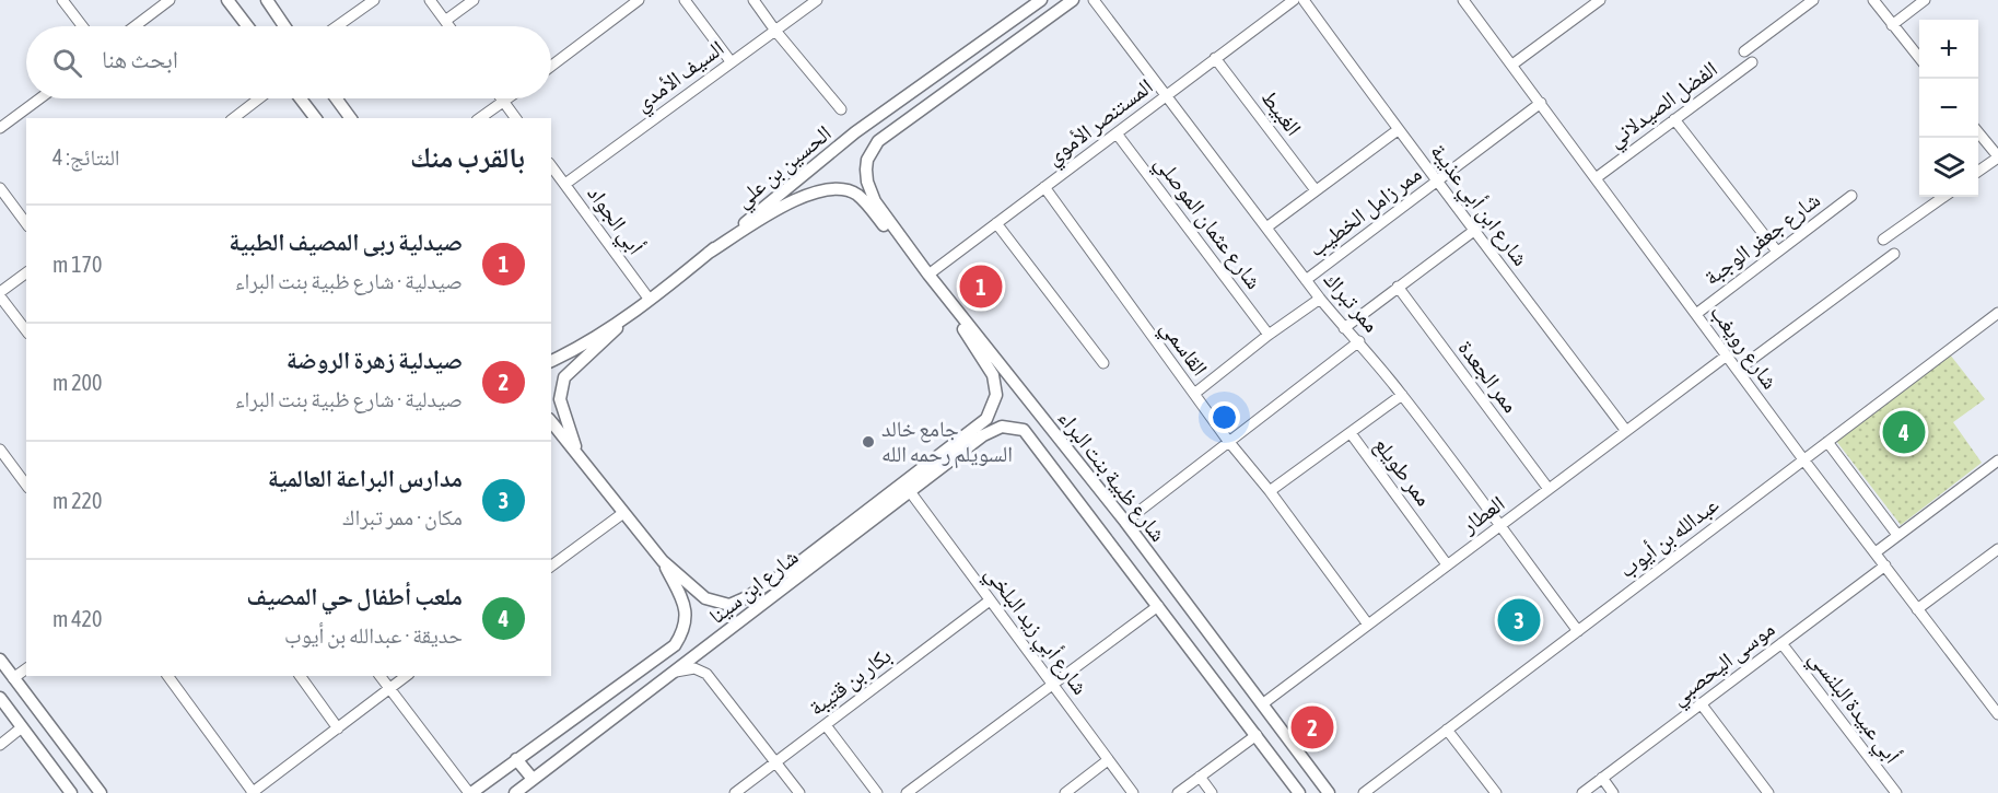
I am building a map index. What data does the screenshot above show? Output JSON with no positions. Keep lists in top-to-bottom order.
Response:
{
  "streets": {
    "street": [
      "السيف الأمدي",
      "الفضل الصيدلاني",
      "الغبيط",
      "المستنصر الأموي",
      "الحسين بن علي",
      "شارع ابن أبي عذيبة",
      "ممر زامل الخطيب",
      "أبي الجواد",
      "شارع عثمان الموصلي",
      "شارع جعفر الوجبة",
      "ممر تبراك",
      "شارع رويغب",
      "القاسمي",
      "ممر الجعدة",
      "ممر طويلع",
      "شارع ظبية بنت البراء",
      "العطار",
      "عبدالله بن أيوب",
      "شارع ابن سينا",
      "شارع أبي زيد البلخي",
      "موسى اليحصبي",
      "بكار بن قتيبة",
      "أبي عبيدة البلنسي"
    ]
  },
  "crossings": [
    ["السيف الأمدي", "أبي الجواد"],
    ["الفضل الصيدلاني", "شارع رويغب"],
    ["الغبيط", "المستنصر الأموي"],
    ["المستنصر الأموي", "شارع عثمان الموصلي"],
    ["المستنصر الأموي", "ممر تبراك"],
    ["المستنصر الأموي", "القاسمي"],
    ["المستنصر الأموي", "شارع ظبية بنت البراء"],
    ["الحسين بن علي", "أبي الجواد"],
    ["شارع ابن أبي عذيبة", "ممر زامل الخطيب"],
    ["شارع ابن أبي عذيبة", "العطار"],
    ["ممر زامل الخطيب", "ممر تبراك"],
    ["ممر زامل الخطيب", "شارع رويغب"],
    ["شارع جعفر الوجبة", "شارع رويغب"],
    ["ممر تبراك", "العطار"],
    ["ممر تبراك", "عبدالله بن أيوب"],
    ["شارع رويغب", "العطار"],
    ["شارع رويغب", "عبدالله بن أيوب"],
    ["شارع رويغب", "موسى اليحصبي"],
    ["القاسمي", "العطار"],
    ["ممر الجعدة", "العطار"],
    ["ممر طويلع", "العطار"],
    ["شارع ظبية بنت البراء", "العطار"],
    ["شارع ظبية بنت البراء", "شارع ابن سينا"],
    ["شارع ابن سينا", "شارع أبي زيد البلخي"],
    ["شارع أبي زيد البلخي", "بكار بن قتيبة"],
    ["موسى اليحصبي", "أبي عبيدة البلنسي"]
  ],
  "places": ["جامع خالد السويلم رحمه الله"],
  "page": {
    "map_buttons": ["+", "−"],
    "search": "ابحث هنا",
    "heading": ["بالقرب منك", "النتائج: 4"],
    "list": [
      {
        "mark": "1",
        "name": "صيدلية ربى المصيف الطبية",
        "note": "صيدلية · شارع ظبية بنت البراء",
        "value": "170 m"
      },
      {
        "mark": "2",
        "name": "صيدلية زهرة الروضة",
        "note": "صيدلية · شارع ظبية بنت البراء",
        "value": "200 m"
      },
      {
        "mark": "3",
        "name": "مدارس البراعة العالمية",
        "note": "مكان · ممر تبراك",
        "value": "220 m"
      },
      {
        "mark": "4",
        "name": "ملعب أطفال حي المصيف",
        "note": "حديقة · عبدالله بن أيوب",
        "value": "420 m"
      }
    ],
    "pins": [
      "1",
      "4",
      "3",
      "2"
    ]
  }
}
